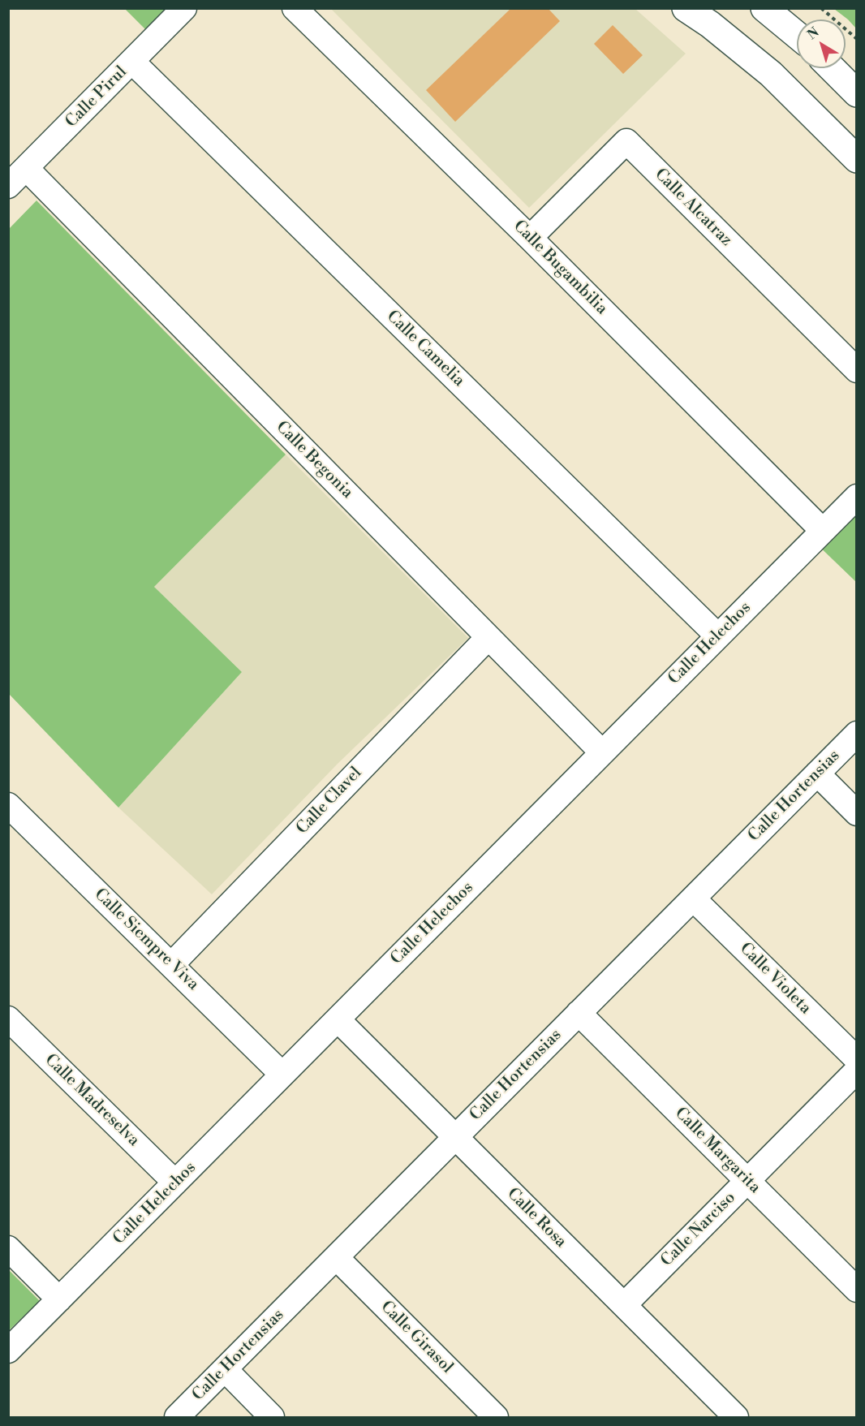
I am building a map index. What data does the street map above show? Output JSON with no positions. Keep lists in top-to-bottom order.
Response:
{
  "streets": {
    "street": [
      "Calle Pirul",
      "Calle Alcatraz",
      "Calle Bugambilia",
      "Calle Camelia",
      "Calle Begonia",
      "Calle Helechos",
      "Calle Hortensias",
      "Calle Clavel",
      "Calle Siempre Viva",
      "Calle Violeta",
      "Calle Madreselva",
      "Calle Margarita",
      "Calle Rosa",
      "Calle Narciso",
      "Calle Girasol"
    ]
  },
  "crossings": [
    ["Calle Pirul", "Calle Camelia"],
    ["Calle Pirul", "Calle Begonia"],
    ["Calle Alcatraz", "Calle Bugambilia"],
    ["Calle Bugambilia", "Calle Helechos"],
    ["Calle Camelia", "Calle Helechos"],
    ["Calle Begonia", "Calle Helechos"],
    ["Calle Begonia", "Calle Clavel"],
    ["Calle Helechos", "Calle Siempre Viva"],
    ["Calle Helechos", "Calle Madreselva"],
    ["Calle Helechos", "Calle Rosa"],
    ["Calle Hortensias", "Calle Violeta"],
    ["Calle Hortensias", "Calle Margarita"],
    ["Calle Hortensias", "Calle Rosa"],
    ["Calle Hortensias", "Calle Girasol"],
    ["Calle Clavel", "Calle Siempre Viva"],
    ["Calle Margarita", "Calle Narciso"],
    ["Calle Rosa", "Calle Narciso"]
  ],
  "north": "top left"
}
